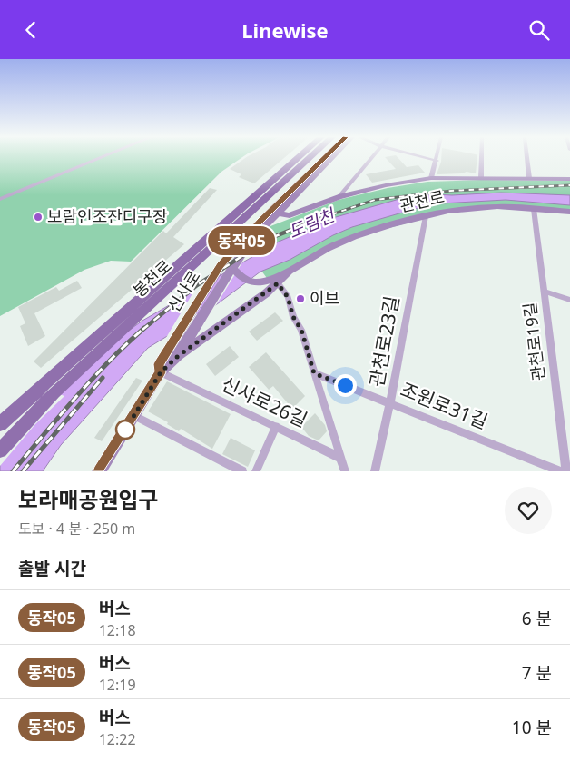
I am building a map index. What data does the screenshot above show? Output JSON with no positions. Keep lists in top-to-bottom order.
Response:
{
  "streets": {
    "main road": ["관천로", "봉천로", "신사로"],
    "street": [
      "관천로23길",
      "관천로19길",
      "신사로26길",
      "조원로31길"
    ]
  },
  "crossings": [
    ["관천로", "신사로"],
    ["관천로", "관천로23길"],
    ["관천로", "관천로19길"],
    ["신사로", "신사로26길"],
    ["관천로23길", "조원로31길"]
  ],
  "water": ["도림천"],
  "places": ["보람인조잔디구장", "이브"],
  "lines": ["bus line 동작05"],
  "page": {
    "header": "Linewise",
    "on_map": "동작05",
    "heading": [
      ["보라매공원입구", "도보 · 4 분 · 250 m"],
      "출발 시간"
    ],
    "list": [
      {
        "mark": "동작05",
        "name": "버스",
        "note": "12:18",
        "value": "6 분"
      },
      {
        "mark": "동작05",
        "name": "버스",
        "note": "12:19",
        "value": "7 분"
      },
      {
        "mark": "동작05",
        "name": "버스",
        "note": "12:22",
        "value": "10 분"
      }
    ]
  }
}
